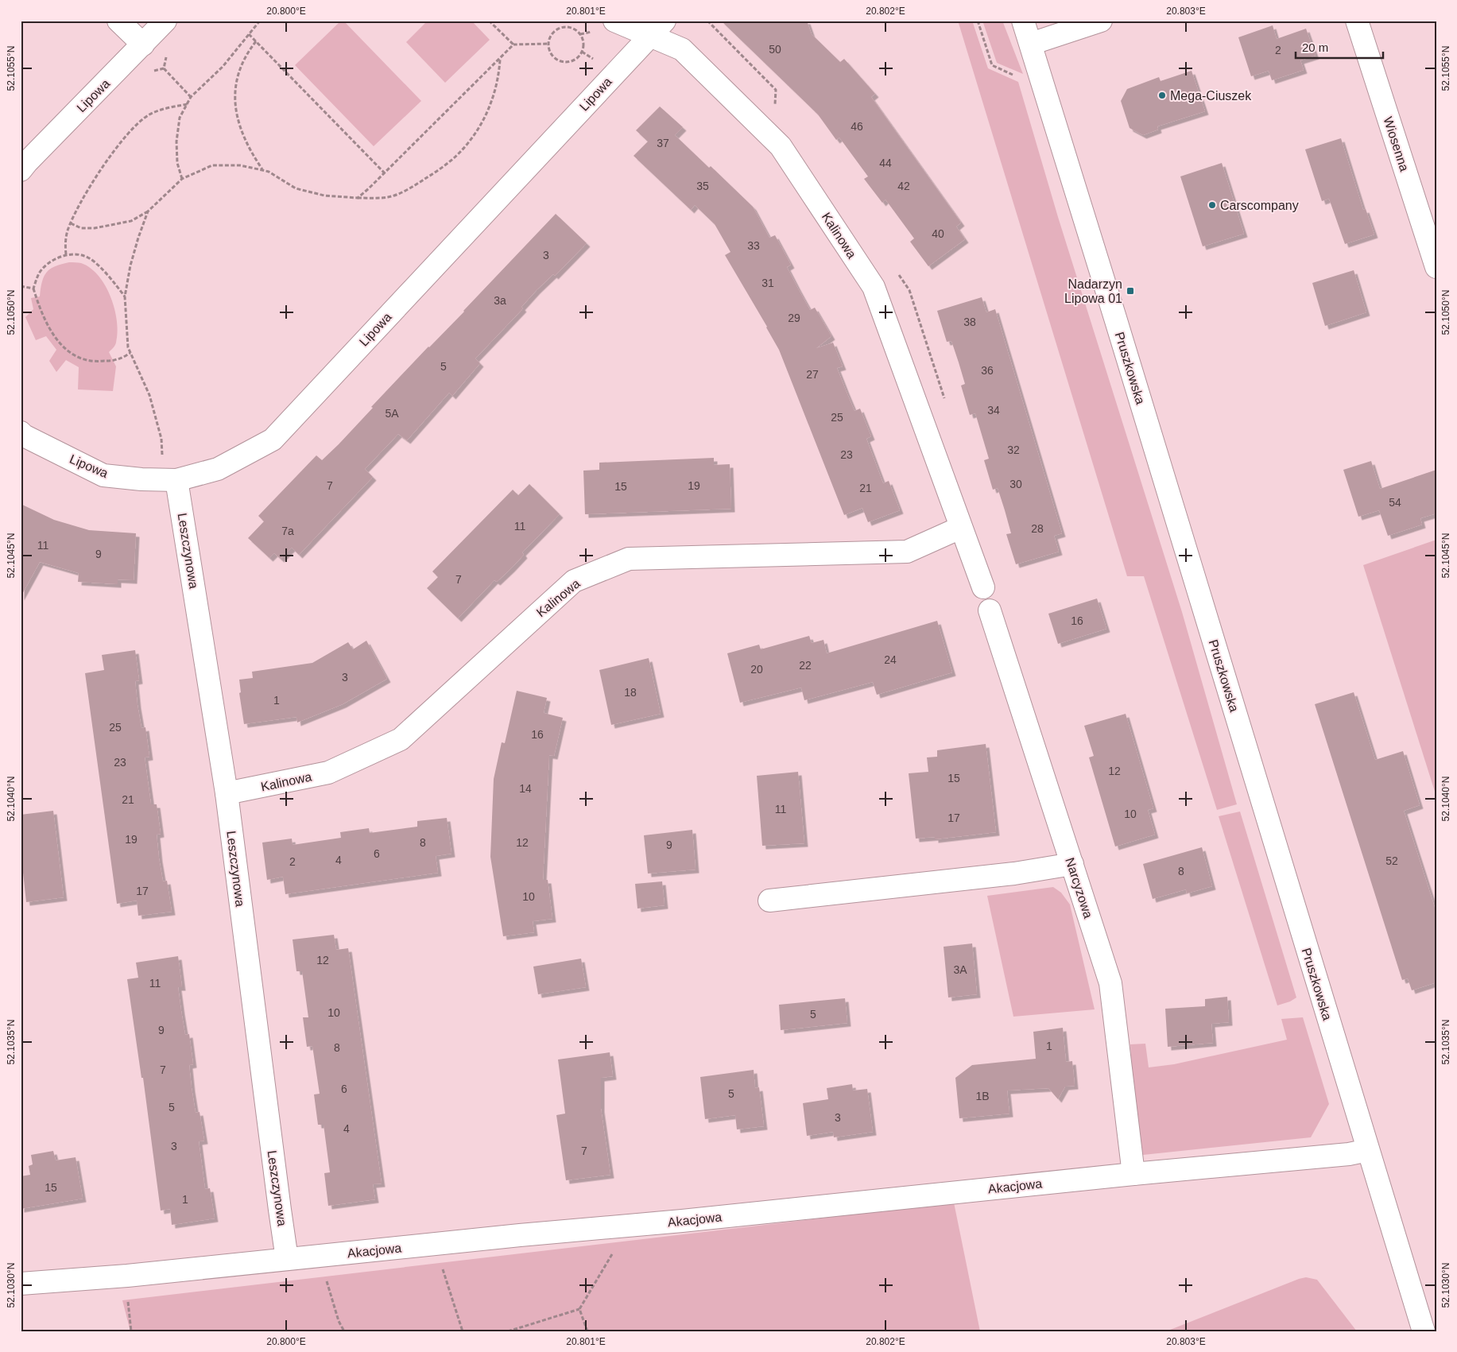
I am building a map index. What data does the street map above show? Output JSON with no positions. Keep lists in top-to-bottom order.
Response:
{
  "streets": {
    "street": [
      "Lipowa",
      "Wiosenna",
      "Kalinowa",
      "Pruszkowska",
      "Leszczynowa",
      "Narcyzowa",
      "Akacjowa"
    ]
  },
  "crossings": [
    ["Lipowa", "Kalinowa"],
    ["Lipowa", "Leszczynowa"],
    ["Kalinowa", "Leszczynowa"],
    ["Pruszkowska", "Akacjowa"],
    ["Leszczynowa", "Akacjowa"],
    ["Narcyzowa", "Akacjowa"]
  ],
  "places": {
    "other": ["Mega-Ciuszek", "Carscompany"],
    "transit": ["Nadarzyn Lipowa 01"]
  },
  "house_numbers": [
    "50",
    "2",
    "46",
    "37",
    "44",
    "35",
    "42",
    "40",
    "33",
    "3",
    "31",
    "3a",
    "29",
    "38",
    "5",
    "36",
    "27",
    "34",
    "5A",
    "25",
    "32",
    "23",
    "30",
    "7",
    "19",
    "15",
    "21",
    "54",
    "11",
    "28",
    "7a",
    "11",
    "9",
    "7",
    "16",
    "24",
    "22",
    "20",
    "3",
    "18",
    "1",
    "25",
    "16",
    "23",
    "12",
    "15",
    "14",
    "21",
    "11",
    "10",
    "17",
    "19",
    "8",
    "12",
    "9",
    "6",
    "4",
    "52",
    "2",
    "8",
    "17",
    "10",
    "12",
    "3A",
    "11",
    "10",
    "5",
    "9",
    "1",
    "8",
    "7",
    "6",
    "5",
    "1B",
    "5",
    "3",
    "4",
    "3",
    "7",
    "15",
    "1"
  ],
  "scale_bar": "20 m",
  "coordinates": [
    "20.800°E",
    "20.801°E",
    "20.802°E",
    "20.803°E",
    "52.1055°N",
    "52.1050°N",
    "52.1045°N",
    "52.1040°N",
    "52.1035°N",
    "52.1030°N"
  ]
}
